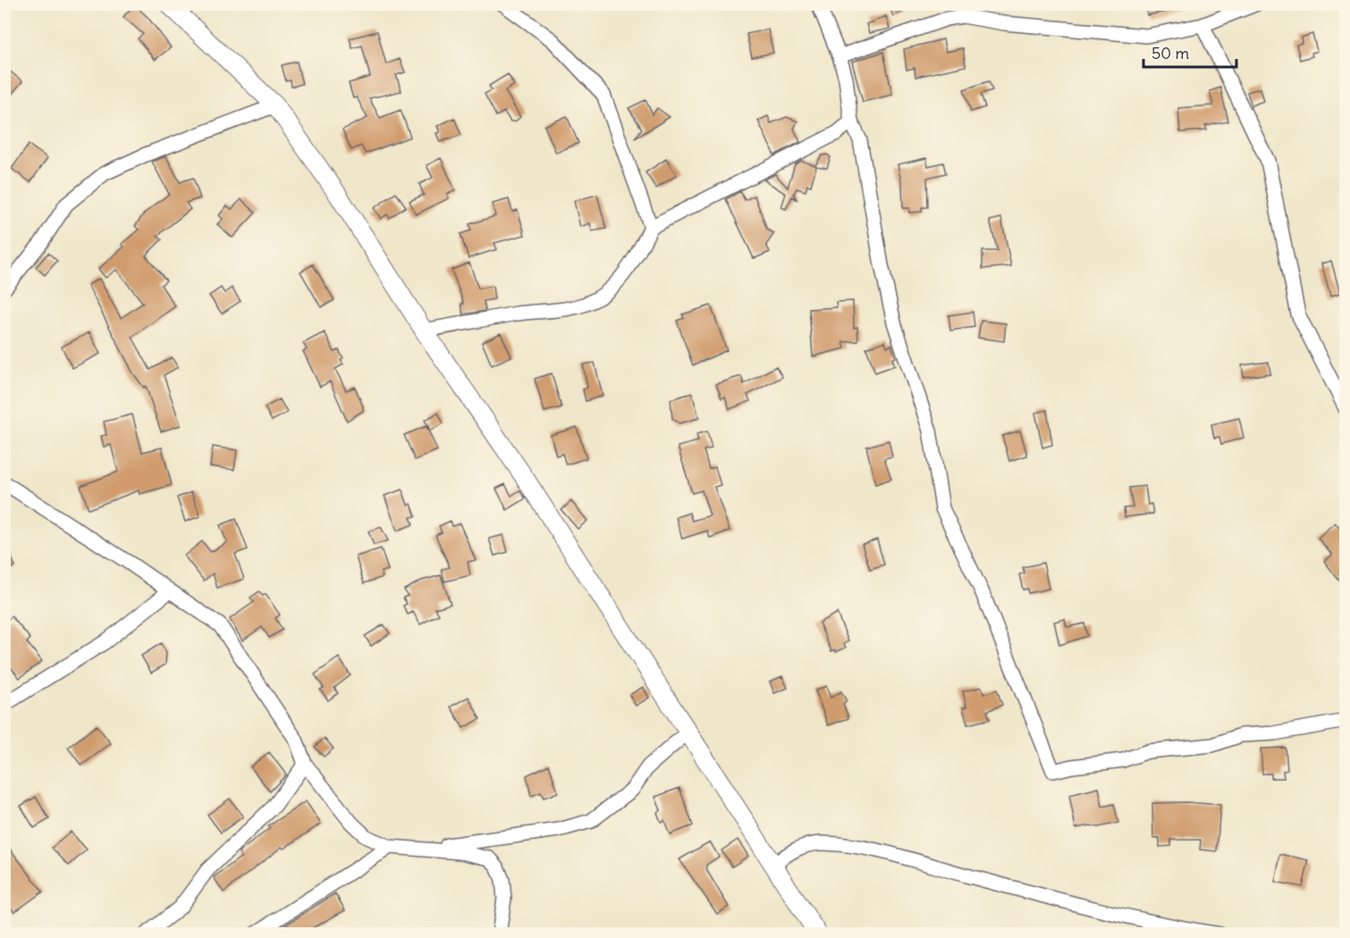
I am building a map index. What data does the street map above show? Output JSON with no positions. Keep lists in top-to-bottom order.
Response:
{
  "scale_bar": "50 m"
}
